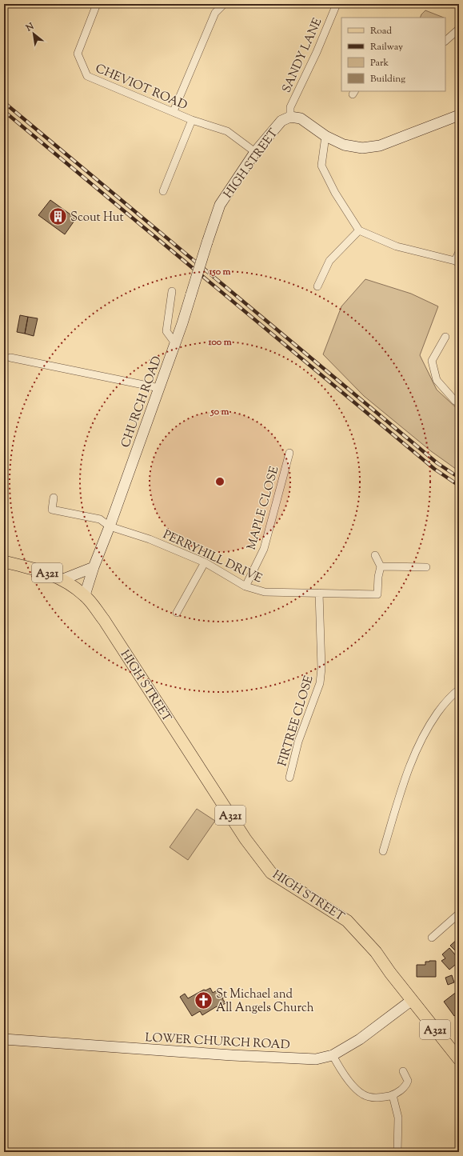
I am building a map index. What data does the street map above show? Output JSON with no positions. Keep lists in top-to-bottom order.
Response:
{
  "streets": {
    "main road": ["HIGH STREET", "A321"],
    "street": [
      "SANDY LANE",
      "CHEVIOT ROAD",
      "CHURCH ROAD",
      "MAPLE CLOSE",
      "PERRYHILL DRIVE",
      "FIRTREE CLOSE",
      "LOWER CHURCH ROAD"
    ]
  },
  "crossings": [
    ["SANDY LANE", "HIGH STREET"],
    ["CHEVIOT ROAD", "HIGH STREET"],
    ["HIGH STREET", "CHURCH ROAD"],
    ["HIGH STREET", "A321"],
    ["HIGH STREET", "LOWER CHURCH ROAD"],
    ["CHURCH ROAD", "PERRYHILL DRIVE"],
    ["CHURCH ROAD", "A321"],
    ["MAPLE CLOSE", "PERRYHILL DRIVE"],
    ["PERRYHILL DRIVE", "FIRTREE CLOSE"]
  ],
  "places": {
    "building": ["Scout Hut"],
    "church": ["St Michael and All Angels Church"]
  },
  "legend": [
    "Road",
    "Railway",
    "Park",
    "Building"
  ],
  "north": "top left",
  "rings": ["150 m", "100 m", "50 m"]
}
